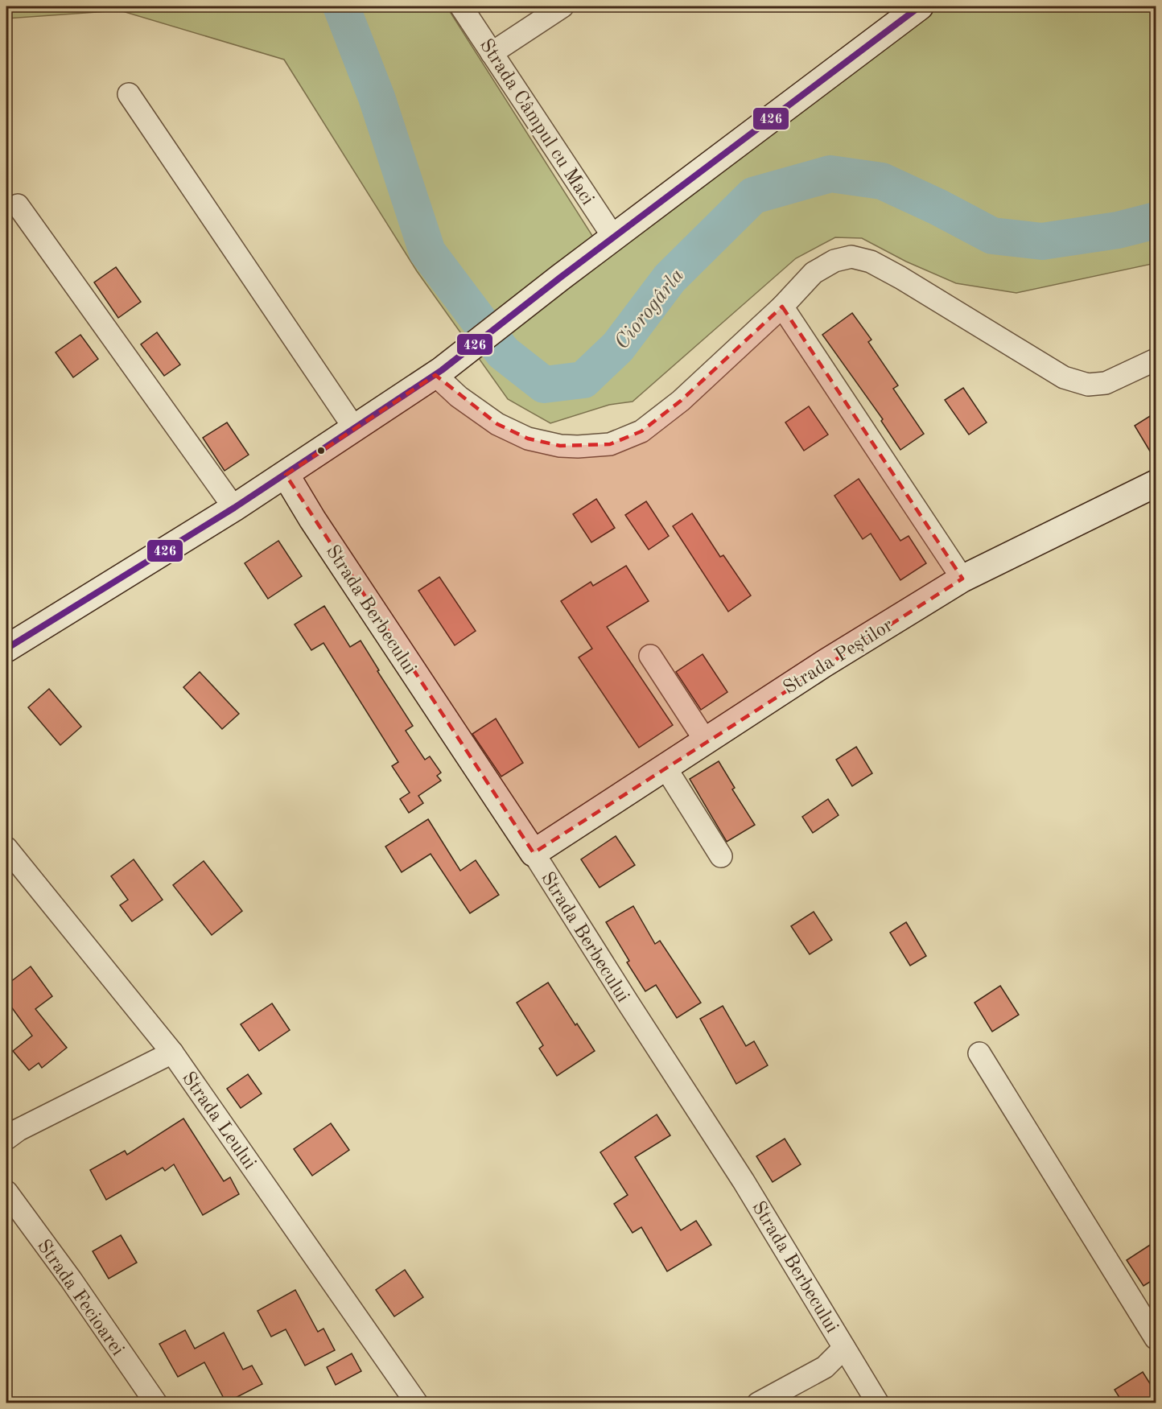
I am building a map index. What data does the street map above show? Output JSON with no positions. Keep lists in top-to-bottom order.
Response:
{
  "streets": {
    "street": [
      "Strada Câmpul cu Maci",
      "Strada Berbecului",
      "Strada Peștilor",
      "Strada Leului",
      "Strada Fecioarei"
    ]
  },
  "crossings": [
    ["Strada Berbecului", "Strada Peștilor"]
  ],
  "water": ["Ciorogârla"],
  "lines": ["transit line 426"]
}
